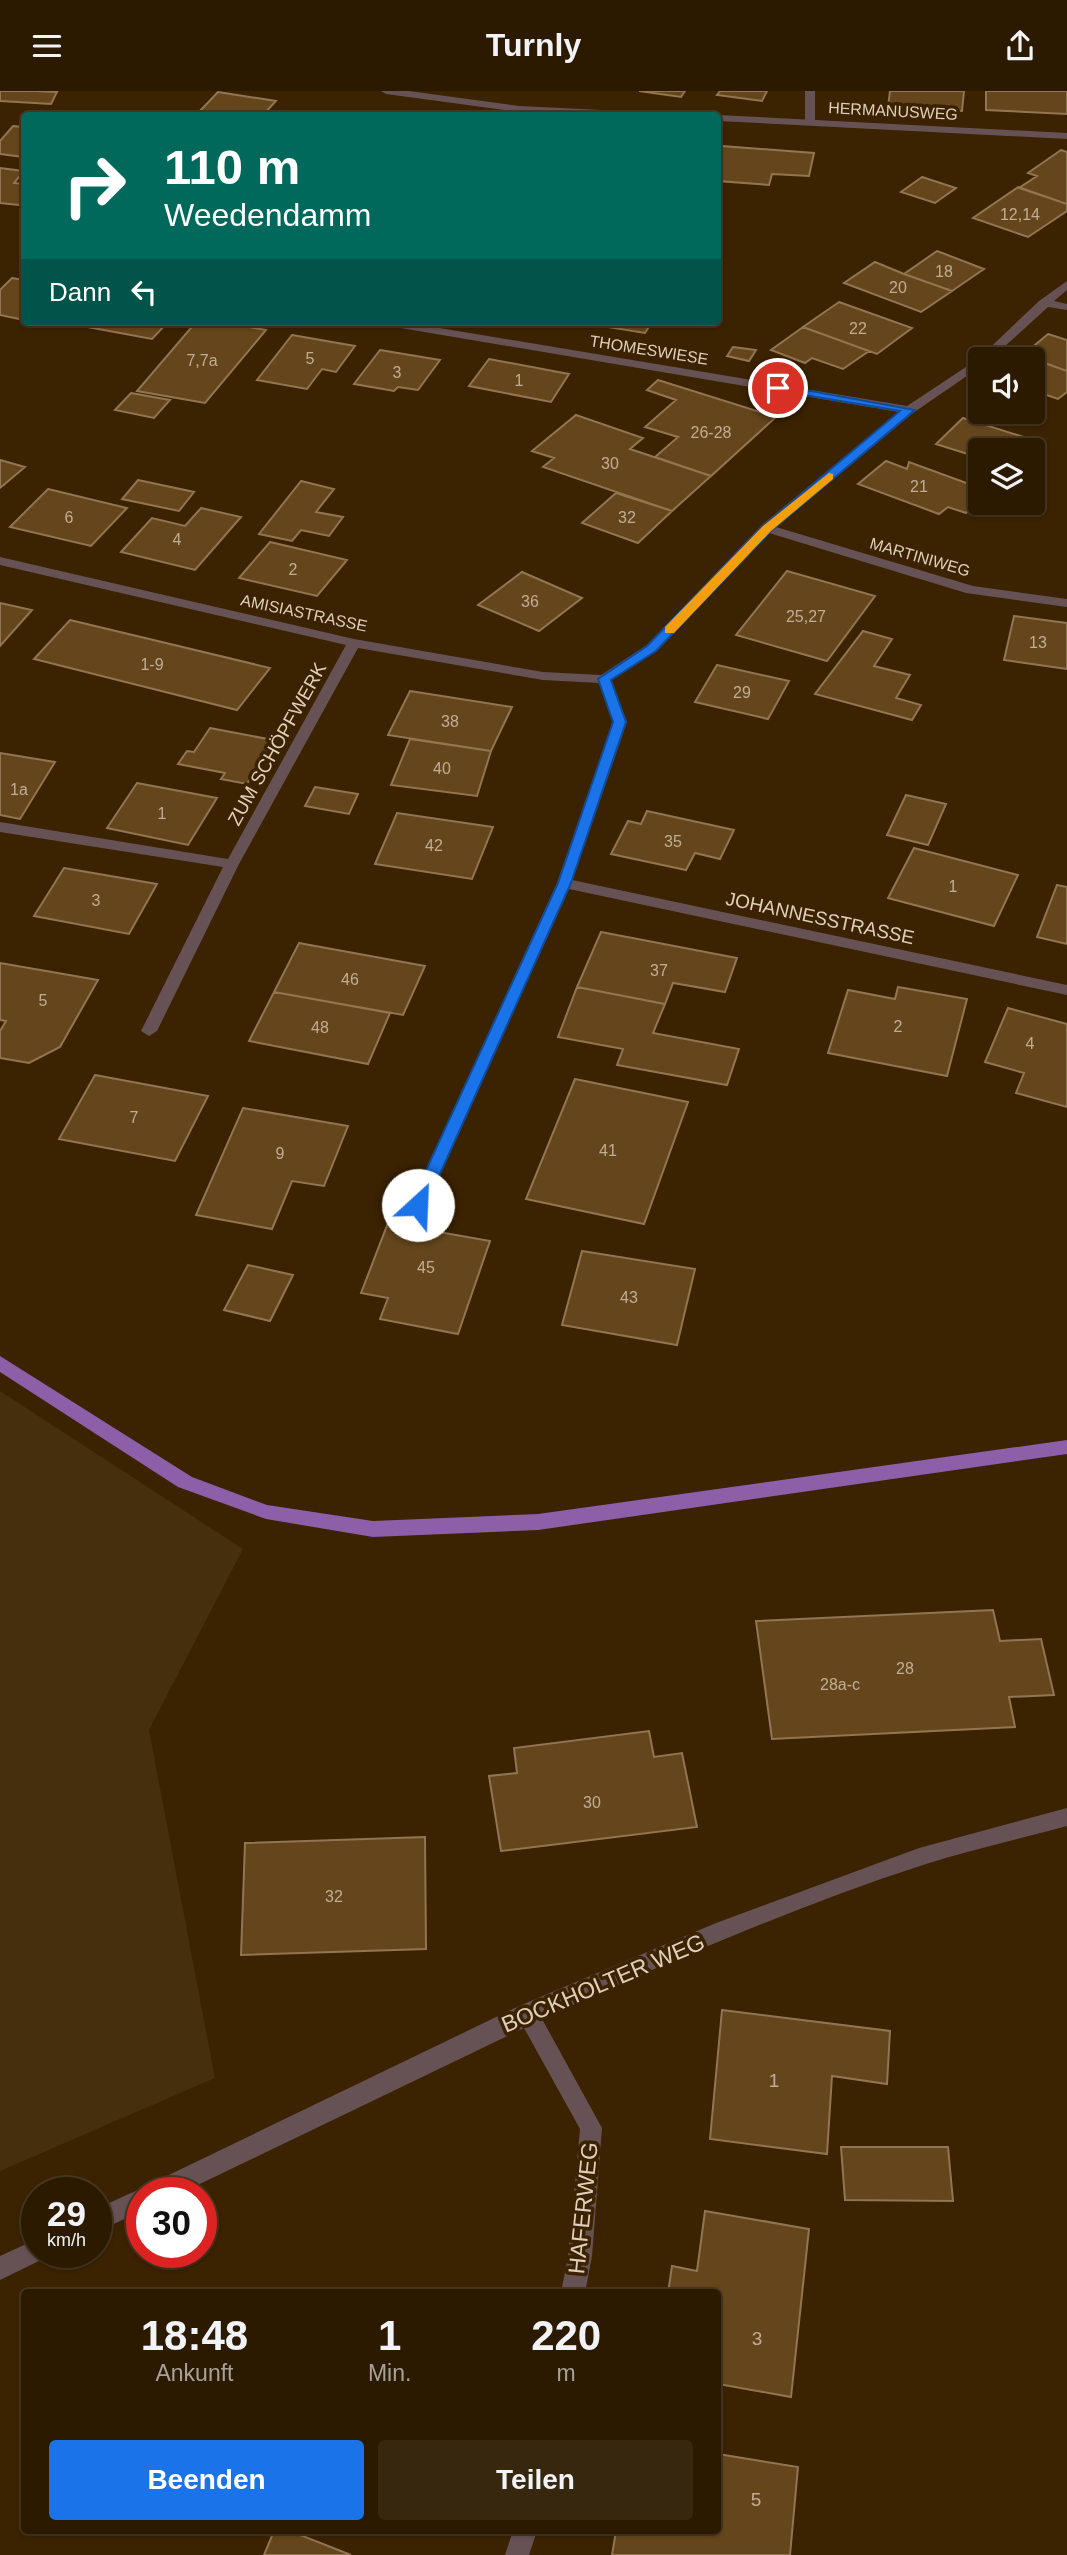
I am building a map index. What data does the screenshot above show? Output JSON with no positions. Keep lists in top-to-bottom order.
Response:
{
  "streets": {
    "street": [
      "HERMANUSWEG",
      "THOMESWIESE",
      "MARTINIWEG",
      "AMISIASTRASSE",
      "ZUM SCHÖPFWERK",
      "JOHANNESSTRASSE",
      "BOCKHOLTER WEG",
      "HAFERWEG"
    ]
  },
  "crossings": [
    ["AMISIASTRASSE", "ZUM SCHÖPFWERK"],
    ["BOCKHOLTER WEG", "HAFERWEG"]
  ],
  "house_numbers": [
    "12,14",
    "18",
    "20",
    "22",
    "5",
    "7,7a",
    "3",
    "1",
    "26-28",
    "30",
    "21",
    "6",
    "32",
    "4",
    "2",
    "36",
    "25,27",
    "13",
    "1-9",
    "29",
    "38",
    "40",
    "1a",
    "1",
    "35",
    "42",
    "1",
    "3",
    "37",
    "46",
    "5",
    "2",
    "48",
    "4",
    "7",
    "41",
    "9",
    "45",
    "43",
    "28",
    "28a-c",
    "30",
    "32",
    "1",
    "3",
    "5"
  ],
  "page": {
    "header": "Turnly",
    "turn": ["110 m", "Weedendamm"],
    "then": "Dann",
    "speed": "29 km/h",
    "limit": "30",
    "eta": [
      "18:48",
      "Ankunft",
      "1",
      "Min.",
      "220",
      "m"
    ],
    "buttons": ["Beenden", "Teilen"]
  }
}
